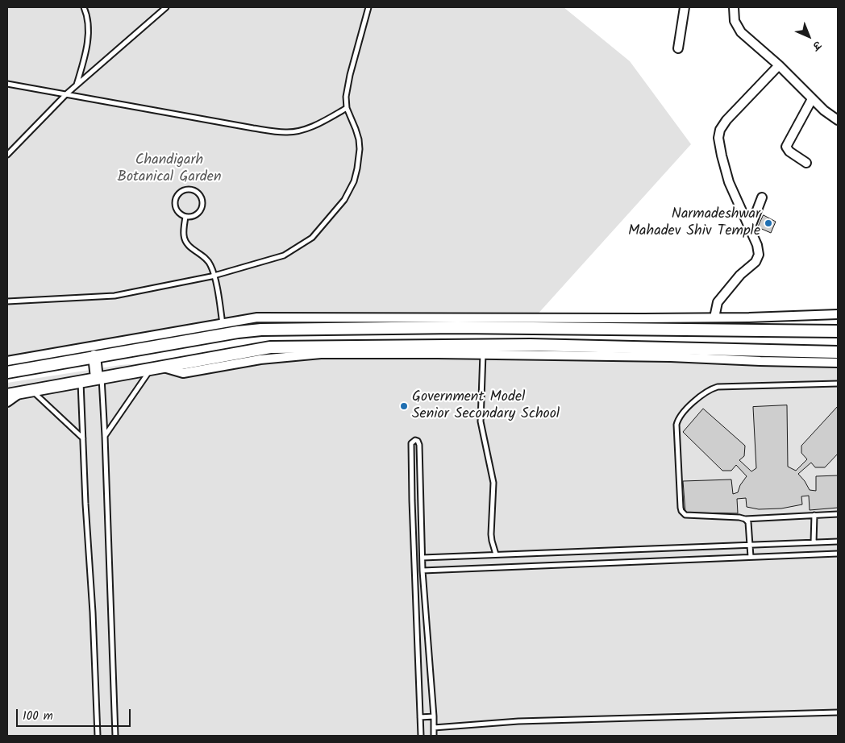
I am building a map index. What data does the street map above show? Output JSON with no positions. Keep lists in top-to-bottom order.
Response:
{
  "parks": ["Chandigarh Botanical Garden"],
  "places": ["Narmadeshwar Mahadev Shiv Temple", "Government Model Senior Secondary School"],
  "scale_bar": "100 m",
  "north": "bottom right"
}
